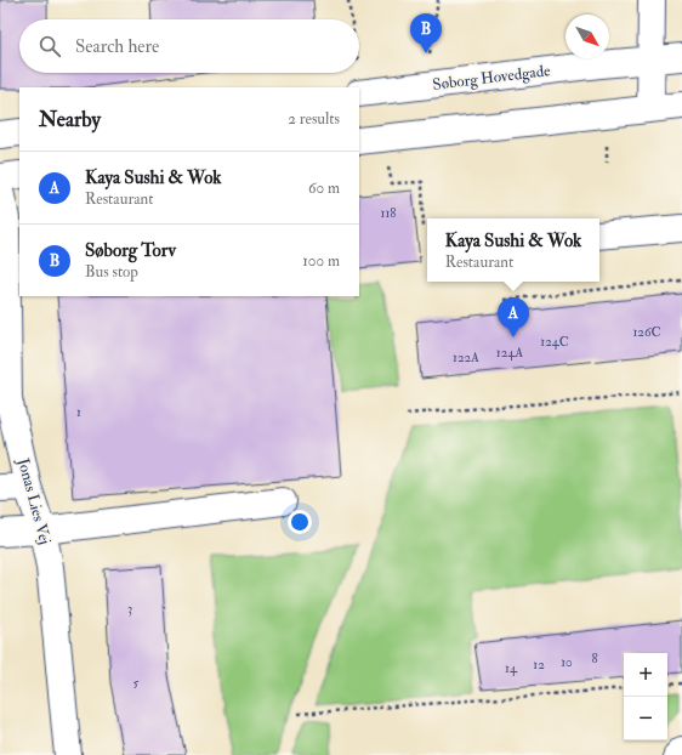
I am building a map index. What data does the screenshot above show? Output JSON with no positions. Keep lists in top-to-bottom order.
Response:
{
  "streets": {
    "street": ["Søborg Hovedgade", "Jonas Lies Vej"]
  },
  "house_numbers": [
    "118",
    "126C",
    "124C",
    "124A",
    "122A",
    "1",
    "3",
    "8",
    "10",
    "12",
    "14",
    "5"
  ],
  "north": "bottom right",
  "page": {
    "pins": ["B", "A"],
    "search": "Search here",
    "heading": ["Nearby", "2 results"],
    "list": [
      {
        "mark": "A",
        "name": "Kaya Sushi & Wok",
        "note": "Restaurant",
        "value": "60 m"
      },
      {
        "mark": "B",
        "name": "Søborg Torv",
        "note": "Bus stop",
        "value": "100 m"
      }
    ],
    "popup": ["Kaya Sushi & Wok", "Restaurant"],
    "map_buttons": ["+", "−"]
  }
}
